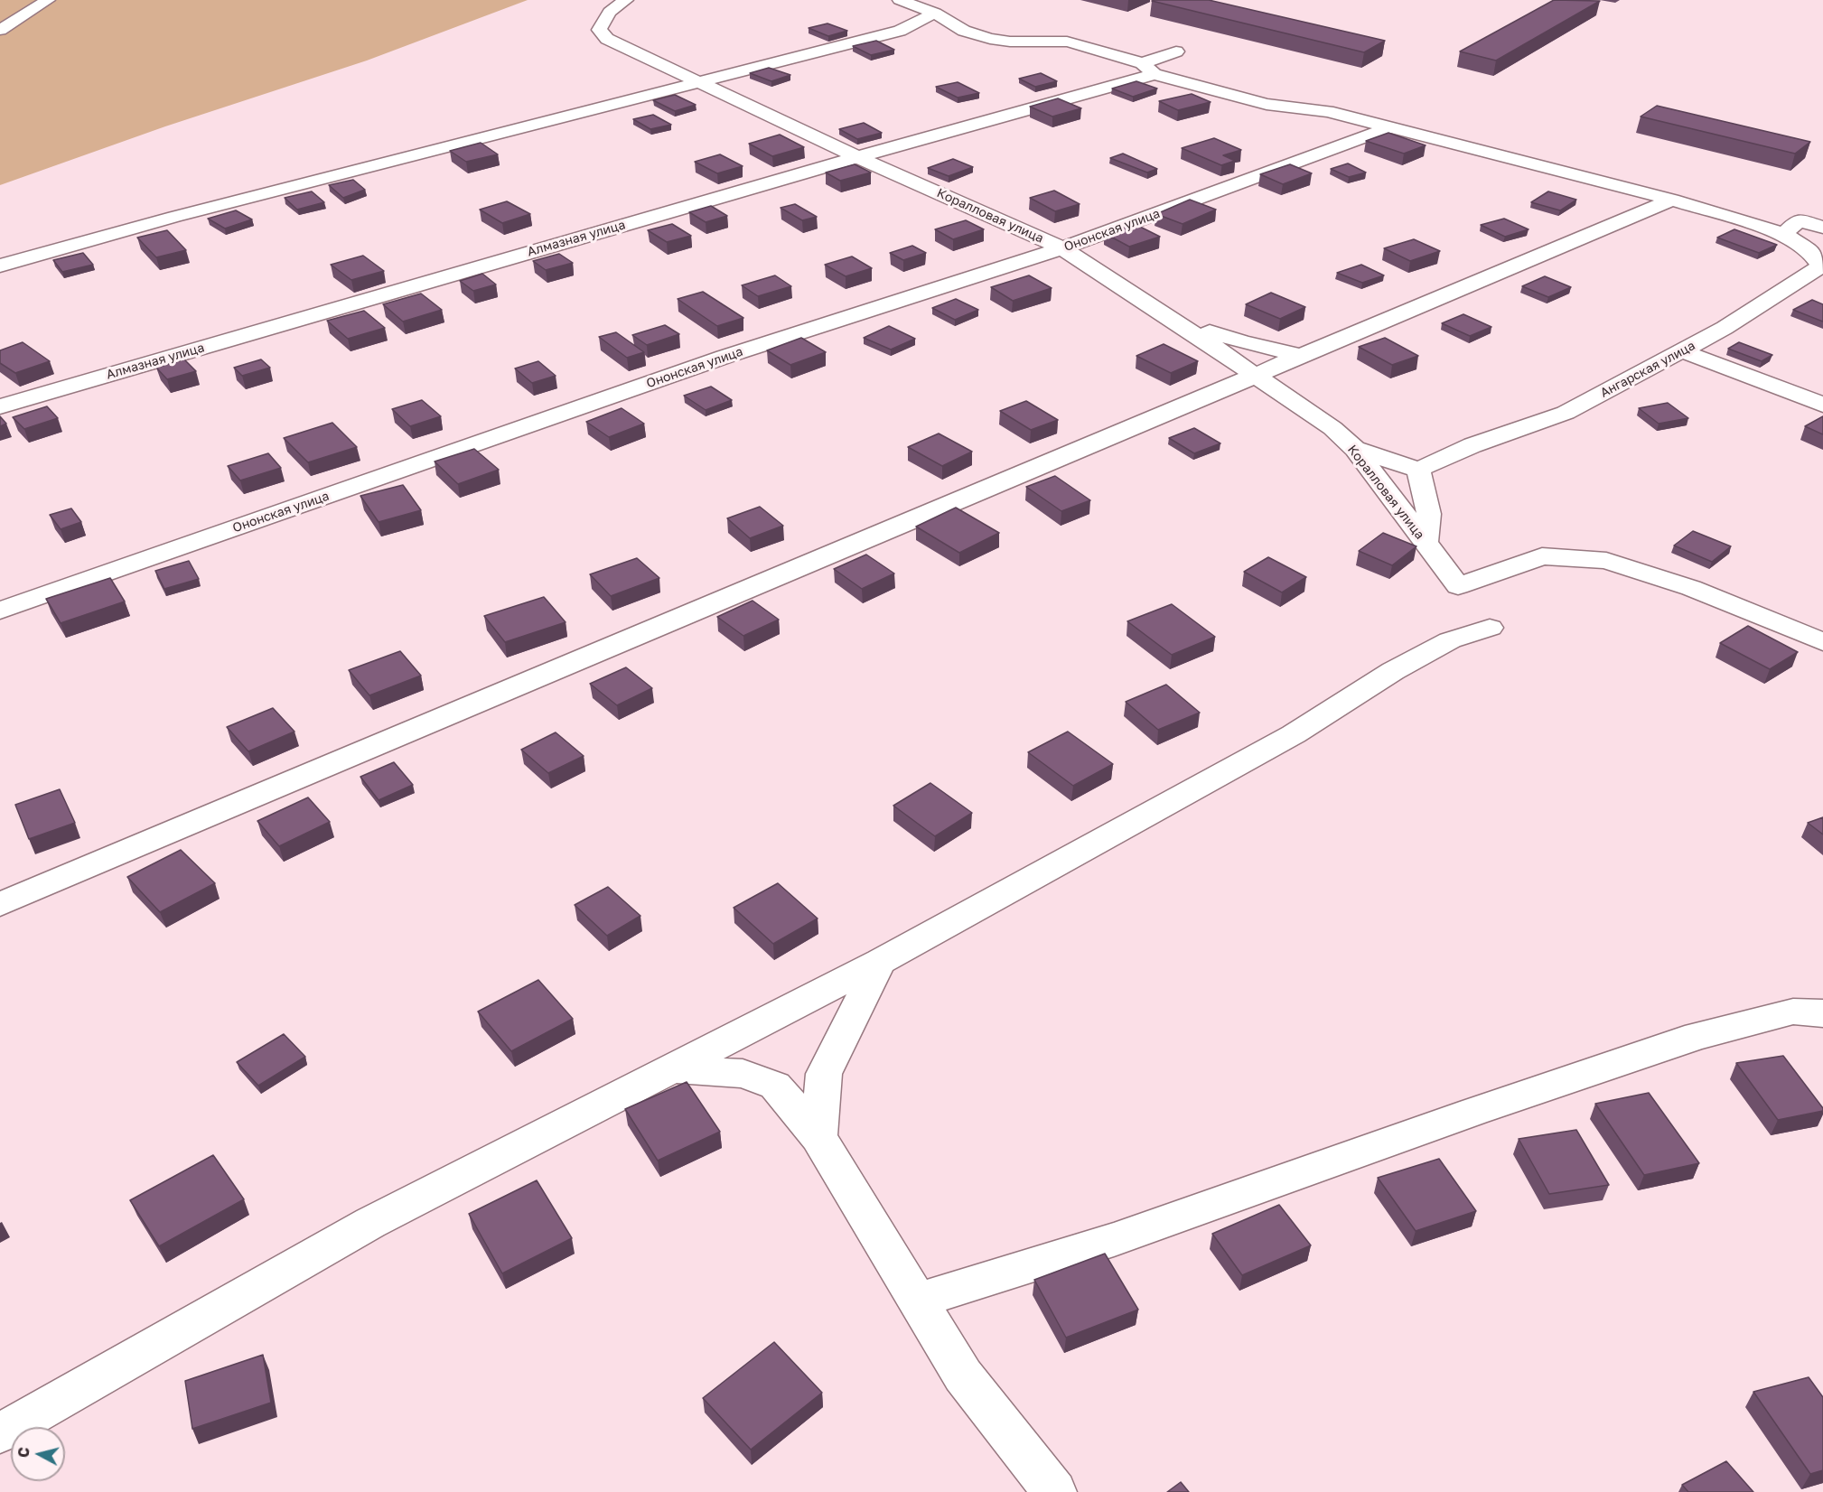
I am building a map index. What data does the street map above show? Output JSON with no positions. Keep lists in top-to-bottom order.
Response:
{
  "streets": {
    "street": [
      "Коралловая улица",
      "Ононская улица",
      "Алмазная улица",
      "Ангарская улица"
    ]
  },
  "crossings": [
    ["Коралловая улица", "Ононская улица"],
    ["Коралловая улица", "Алмазная улица"]
  ],
  "north": "left"
}
